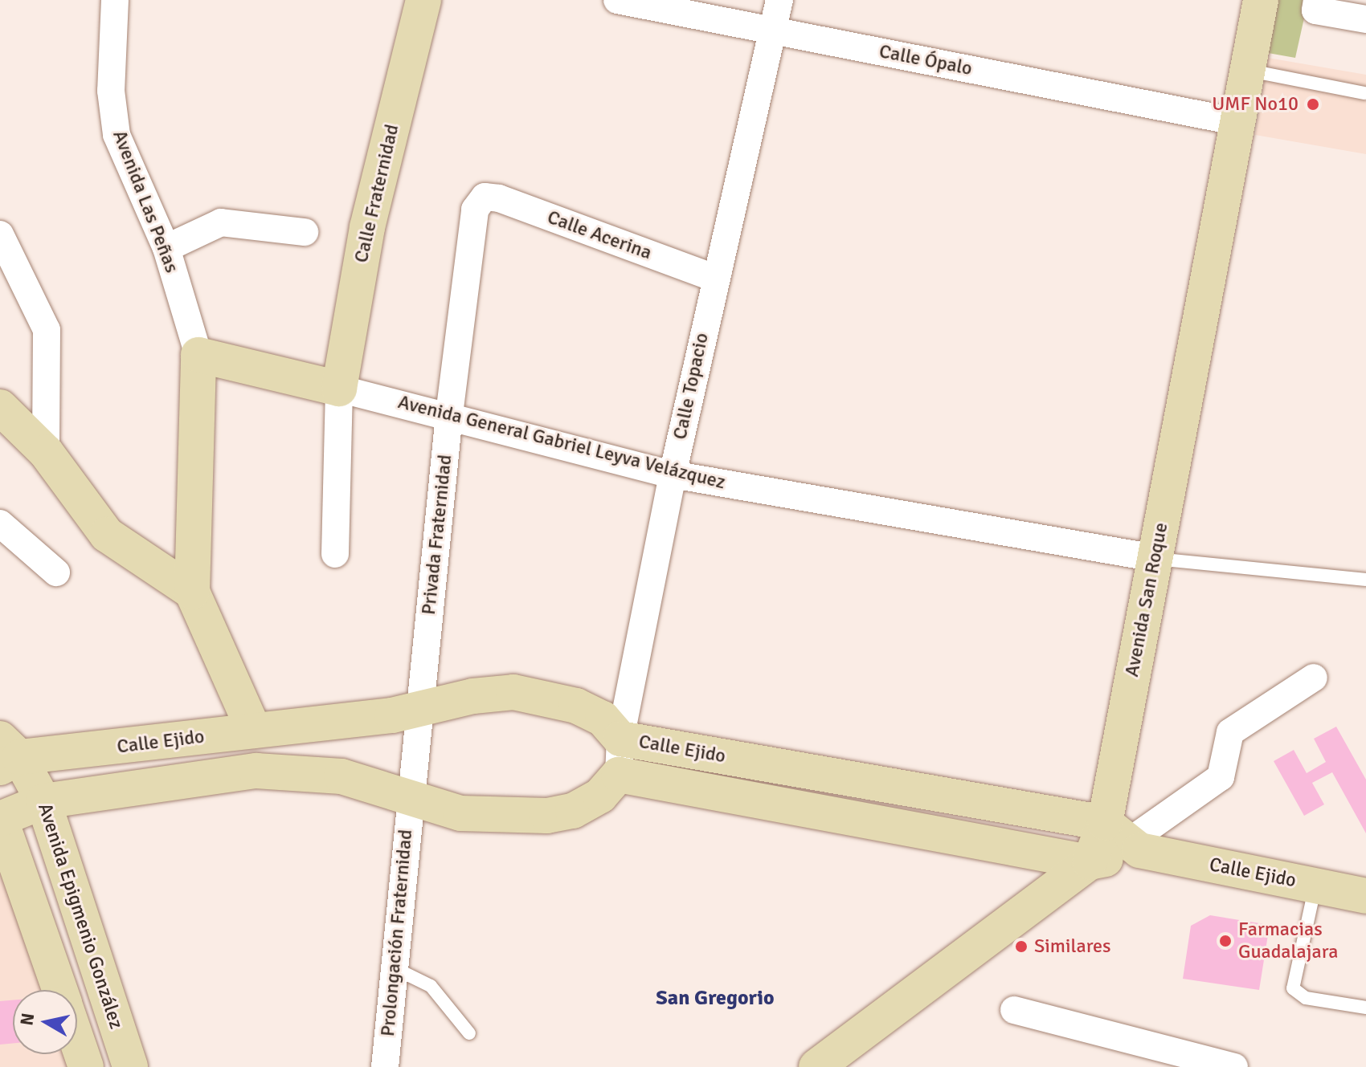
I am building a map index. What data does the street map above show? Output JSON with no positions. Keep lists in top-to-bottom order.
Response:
{
  "streets": {
    "street": [
      "Calle Ópalo",
      "Calle Fraternidad",
      "Avenida Las Peñas",
      "Calle Acerina",
      "Calle Topacio",
      "Avenida General Gabriel Leyva Velázquez",
      "Privada Fraternidad",
      "Avenida San Roque",
      "Calle Ejido",
      "Avenida Epigmenio González",
      "Prolongación Fraternidad"
    ]
  },
  "crossings": [
    ["Calle Ópalo", "Calle Topacio"],
    ["Calle Ópalo", "Avenida San Roque"],
    ["Calle Fraternidad", "Avenida General Gabriel Leyva Velázquez"],
    ["Avenida Las Peñas", "Avenida General Gabriel Leyva Velázquez"],
    ["Calle Acerina", "Calle Topacio"],
    ["Calle Acerina", "Privada Fraternidad"],
    ["Calle Topacio", "Avenida General Gabriel Leyva Velázquez"],
    ["Calle Topacio", "Calle Ejido"],
    ["Avenida General Gabriel Leyva Velázquez", "Privada Fraternidad"],
    ["Avenida General Gabriel Leyva Velázquez", "Avenida San Roque"],
    ["Privada Fraternidad", "Calle Ejido"],
    ["Privada Fraternidad", "Prolongación Fraternidad"],
    ["Avenida San Roque", "Calle Ejido"],
    ["Calle Ejido", "Avenida Epigmenio González"]
  ],
  "districts": ["San Gregorio"],
  "places": ["UMF No10", "Farmacias Guadalajara", "Similares"],
  "north": "left"
}
